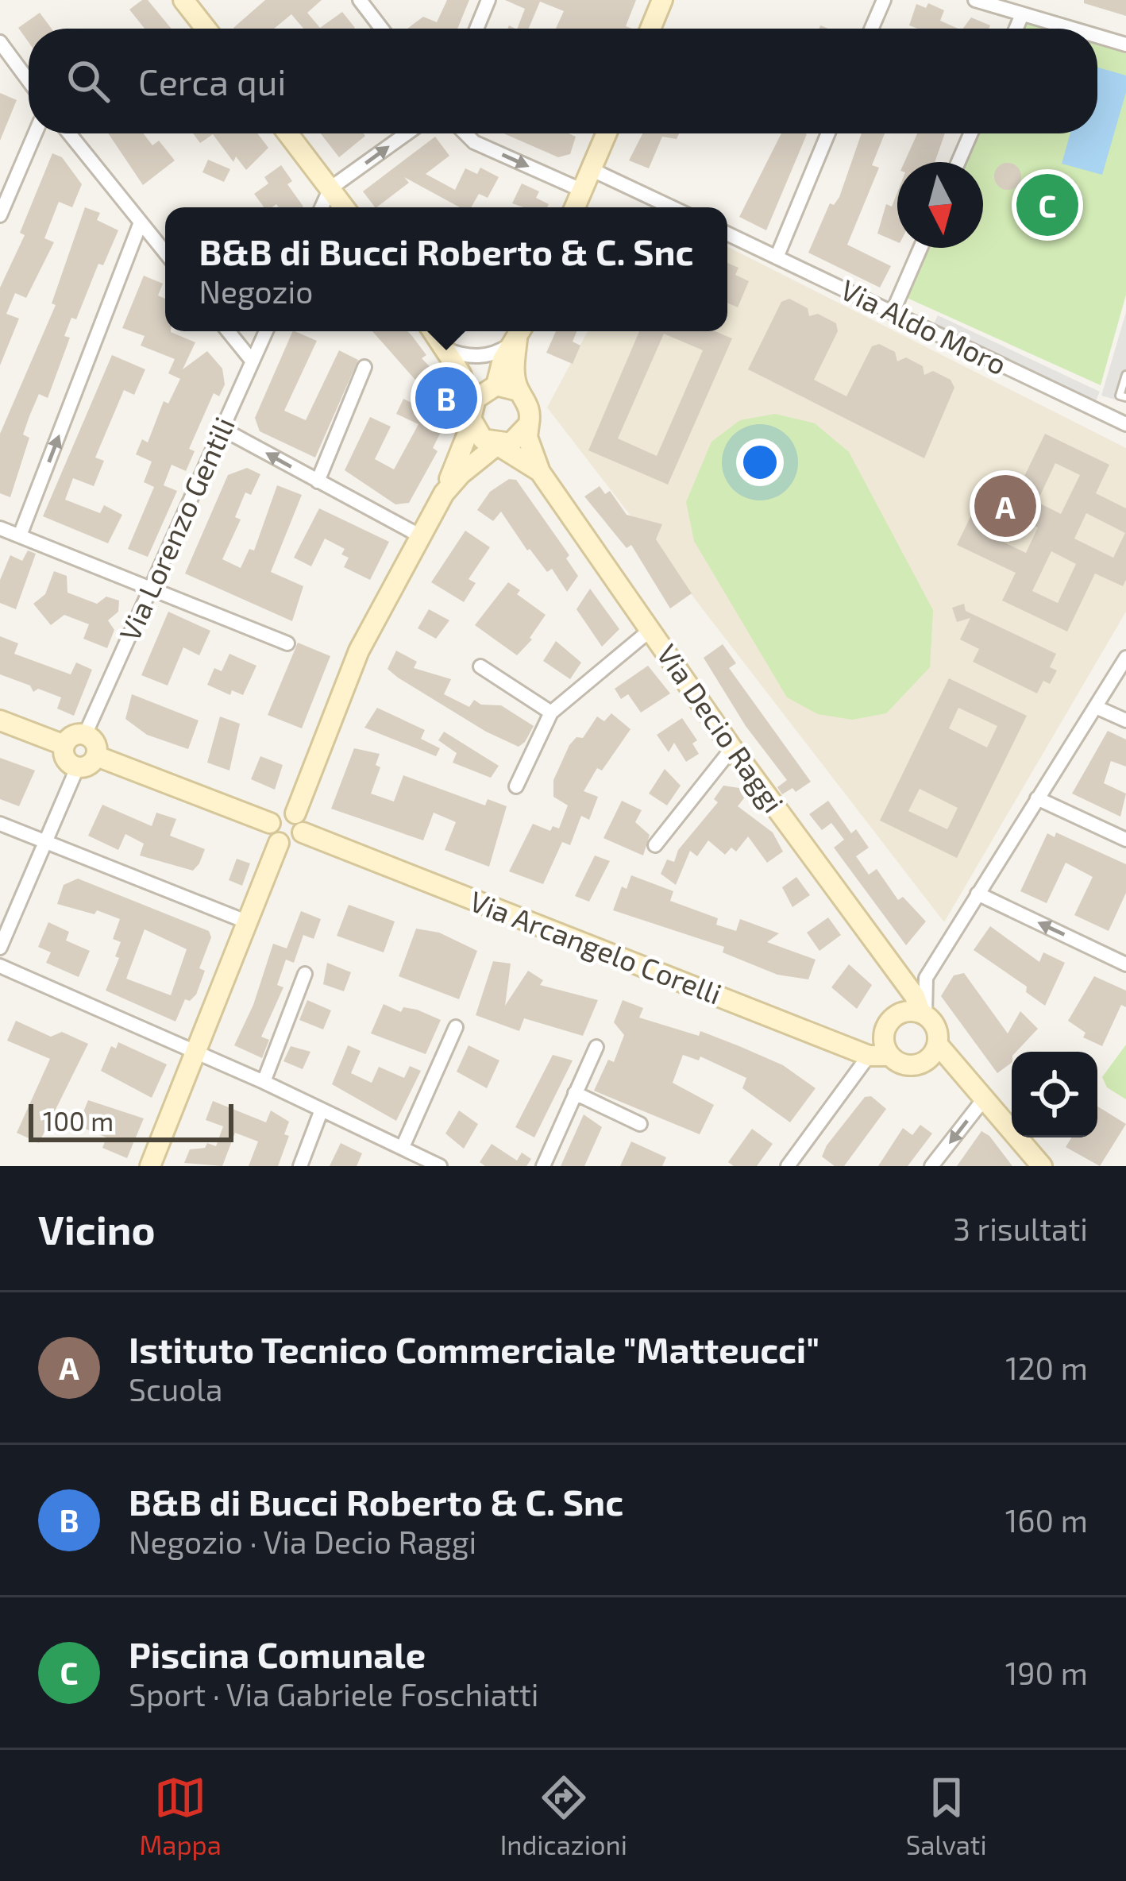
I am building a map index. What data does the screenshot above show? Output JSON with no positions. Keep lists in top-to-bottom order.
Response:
{
  "streets": {
    "street": [
      "Via Aldo Moro",
      "Via Lorenzo Gentili",
      "Via Decio Raggi",
      "Via Arcangelo Corelli"
    ]
  },
  "crossings": [
    ["Via Decio Raggi", "Via Arcangelo Corelli"]
  ],
  "scale_bar": "100 m",
  "north": "bottom",
  "page": {
    "search": "Cerca qui",
    "pins": ["C", "B", "A"],
    "popup": ["B&B di Bucci Roberto & C. Snc", "Negozio"],
    "scale": "100 m",
    "heading": ["Vicino", "3 risultati"],
    "list": [
      {
        "mark": "A",
        "name": "Istituto Tecnico Commerciale \"Matteucci\"",
        "note": "Scuola",
        "value": "120 m"
      },
      {
        "mark": "B",
        "name": "B&B di Bucci Roberto & C. Snc",
        "note": "Negozio · Via Decio Raggi",
        "value": "160 m"
      },
      {
        "mark": "C",
        "name": "Piscina Comunale",
        "note": "Sport · Via Gabriele Foschiatti",
        "value": "190 m"
      }
    ],
    "nav": ["Mappa", "Indicazioni", "Salvati"]
  }
}
